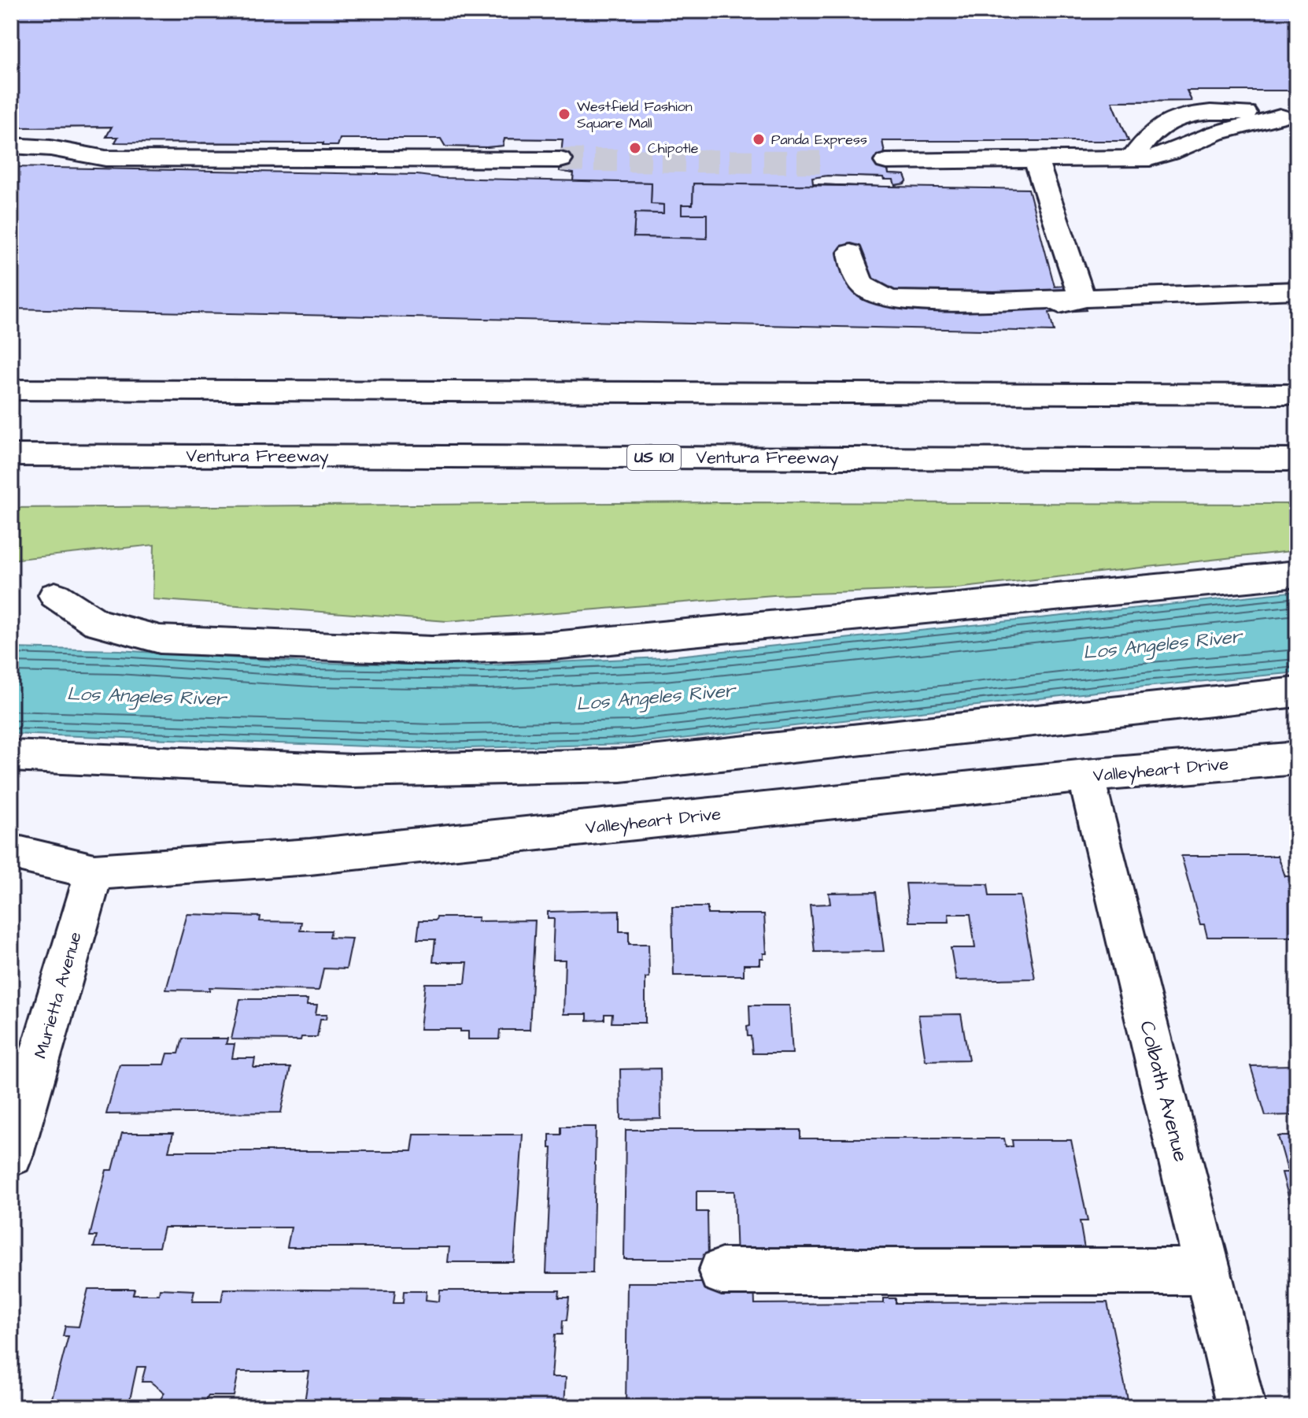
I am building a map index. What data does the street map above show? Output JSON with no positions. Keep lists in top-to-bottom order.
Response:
{
  "streets": {
    "main road": [
      "Ventura Freeway",
      "US 101",
      "Valleyheart Drive",
      "Murietta Avenue",
      "Colbath Avenue"
    ]
  },
  "crossings": [
    ["Valleyheart Drive", "Murietta Avenue"],
    ["Valleyheart Drive", "Colbath Avenue"]
  ],
  "water": ["Los Angeles River"],
  "places": ["Westfield Fashion Square Mall", "Panda Express", "Chipotle"]
}
